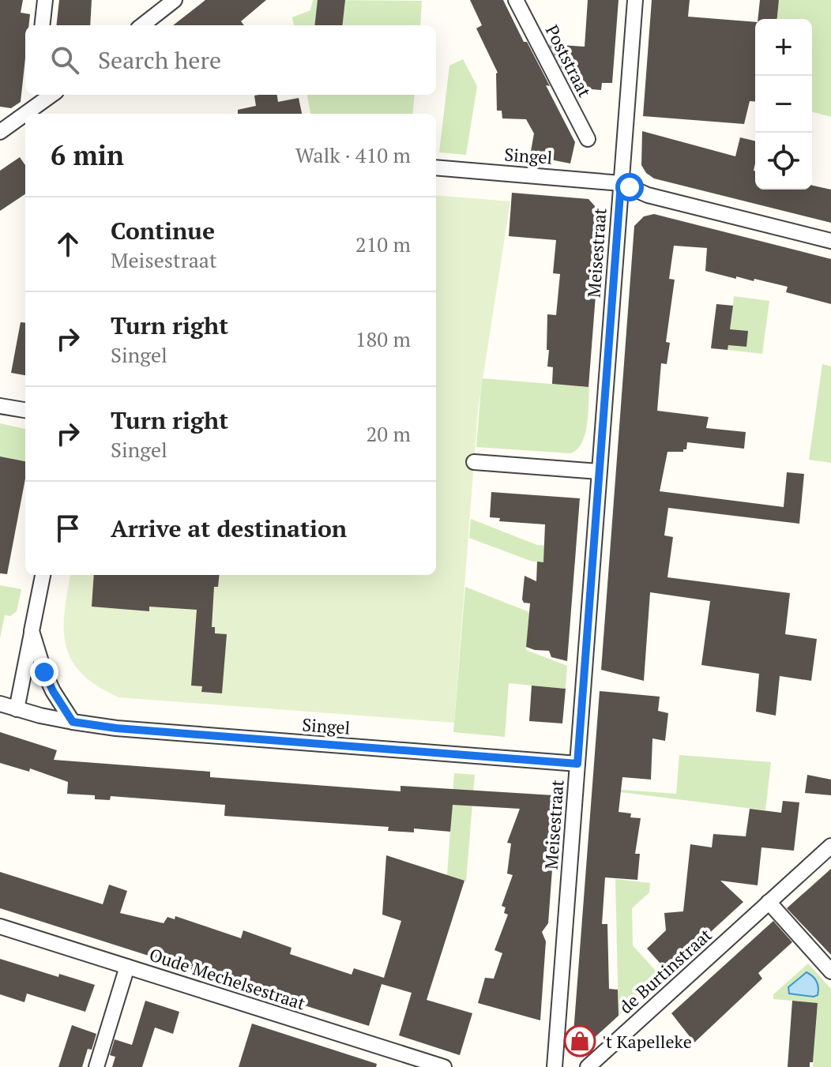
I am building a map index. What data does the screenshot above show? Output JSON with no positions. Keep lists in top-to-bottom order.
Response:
{
  "streets": {
    "street": [
      "Poststraat",
      "Singel",
      "Meisestraat",
      "de Burtinstraat",
      "Oude Mechelsestraat"
    ]
  },
  "crossings": [
    ["Singel", "Meisestraat"]
  ],
  "places": {
    "shop": ["'t Kapelleke"]
  },
  "page": {
    "map_buttons": ["+", "−"],
    "search": "Search here",
    "heading": ["6 min", "Walk · 410 m"],
    "list": [
      ["Continue", "Meisestraat", "210 m"],
      ["Turn right", "Singel", "180 m"],
      ["Turn right", "Singel", "20 m"],
      "Arrive at destination"
    ]
  }
}
